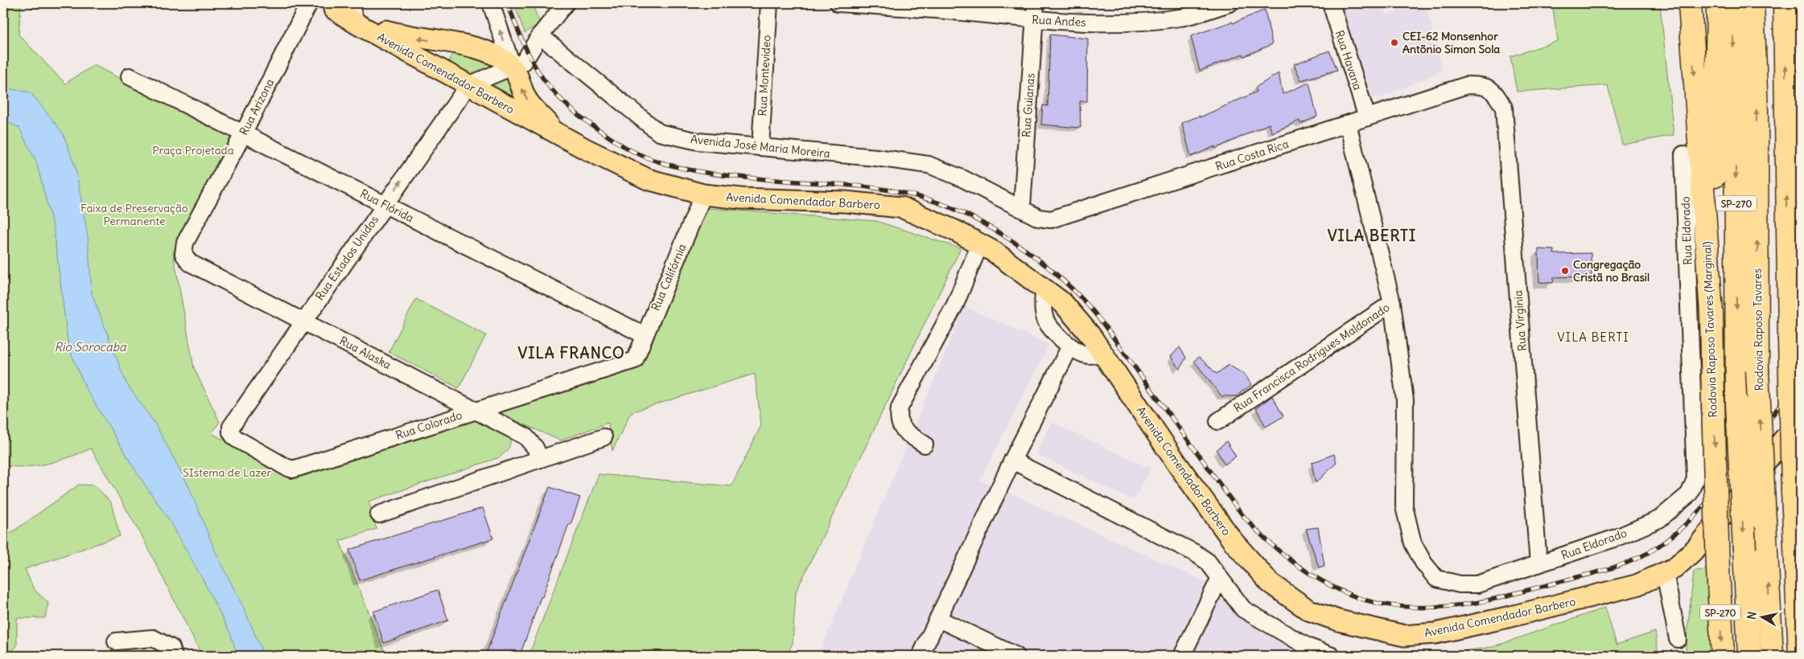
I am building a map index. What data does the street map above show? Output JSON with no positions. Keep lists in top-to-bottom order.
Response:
{
  "streets": {
    "highway": ["SP-270", "Rodovia Raposo Tavares (Marginal)", "Rodovia Raposo Tavares"],
    "main road": ["Avenida Comendador Barbero"],
    "street": [
      "Rua Andes",
      "Rua Havana",
      "Rua Montevideo",
      "Rua Guianas",
      "Rua Arizona",
      "Avenida José Maria Moreira",
      "Rua Costa Rica",
      "Rua Flórida",
      "Rua Eldorado",
      "Rua Estados Unidos",
      "Rua Califórnia",
      "Rua Virgínia",
      "Rua Alaska",
      "Rua Francisca Rodrigues Maldonado",
      "Rua Colorado"
    ]
  },
  "crossings": [
    ["Rua Andes", "Rua Guianas"],
    ["Rua Havana", "Rua Costa Rica"],
    ["Avenida Comendador Barbero", "Rua Estados Unidos"],
    ["Avenida Comendador Barbero", "Rua Califórnia"],
    ["Rua Montevideo", "Avenida José Maria Moreira"],
    ["Rua Guianas", "Avenida José Maria Moreira"],
    ["Rua Guianas", "Rua Costa Rica"],
    ["Rua Arizona", "Rua Flórida"],
    ["Rua Arizona", "Rua Alaska"],
    ["Avenida José Maria Moreira", "Rua Costa Rica"],
    ["Rua Costa Rica", "Rua Virgínia"],
    ["Rua Costa Rica", "Rua Francisca Rodrigues Maldonado"],
    ["Rua Flórida", "Rua Estados Unidos"],
    ["Rua Flórida", "Rua Califórnia"],
    ["Rua Eldorado", "Rua Virgínia"],
    ["Rua Eldorado", "Rua Francisca Rodrigues Maldonado"],
    ["Rua Estados Unidos", "Rua Alaska"],
    ["Rua Estados Unidos", "Rua Colorado"],
    ["Rua Califórnia", "Rua Colorado"],
    ["Rua Alaska", "Rua Colorado"]
  ],
  "districts": ["VILA BERTI", "VILA BERTI", "VILA FRANCO"],
  "water": ["Rio Sorocaba"],
  "parks": ["Praça Projetada", "Faixa de Preservação Permanente", "SIstema de Lazer"],
  "places": ["CEI-62 Monsenhor Antõnio Simon Sola", "Congregação Cristã no Brasil"],
  "north": "left"
}
